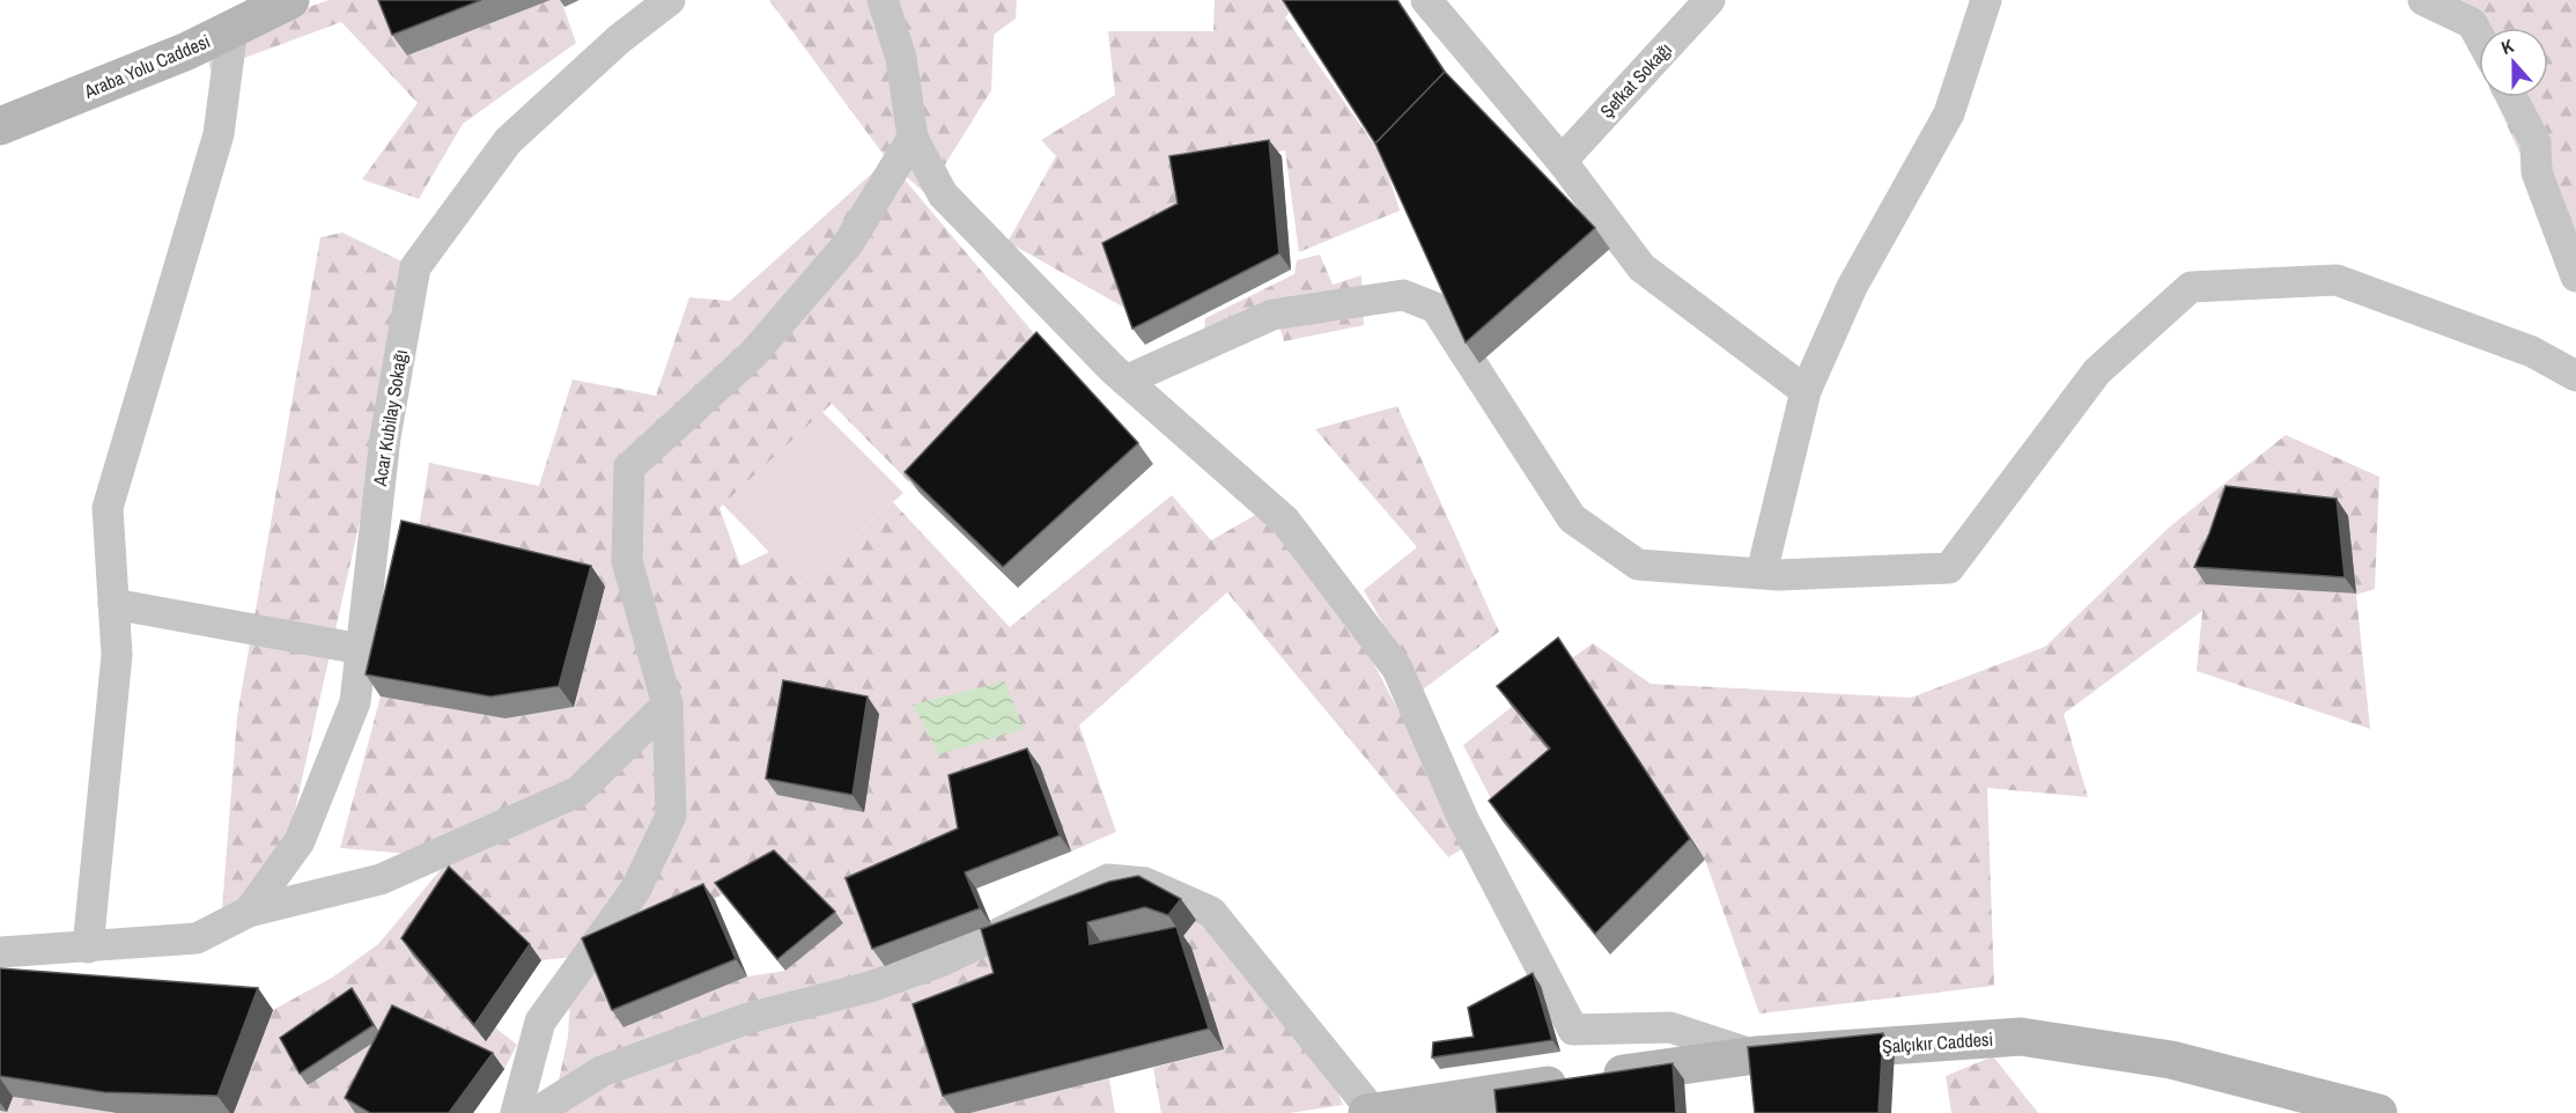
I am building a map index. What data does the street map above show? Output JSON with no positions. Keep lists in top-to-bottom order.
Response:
{
  "streets": {
    "main road": ["Araba Yolu Caddesi", "Şalçıkır Caddesi"],
    "street": ["Şefkat Sokağı", "Acar Kubilay Sokağı"]
  },
  "north": "top"
}
